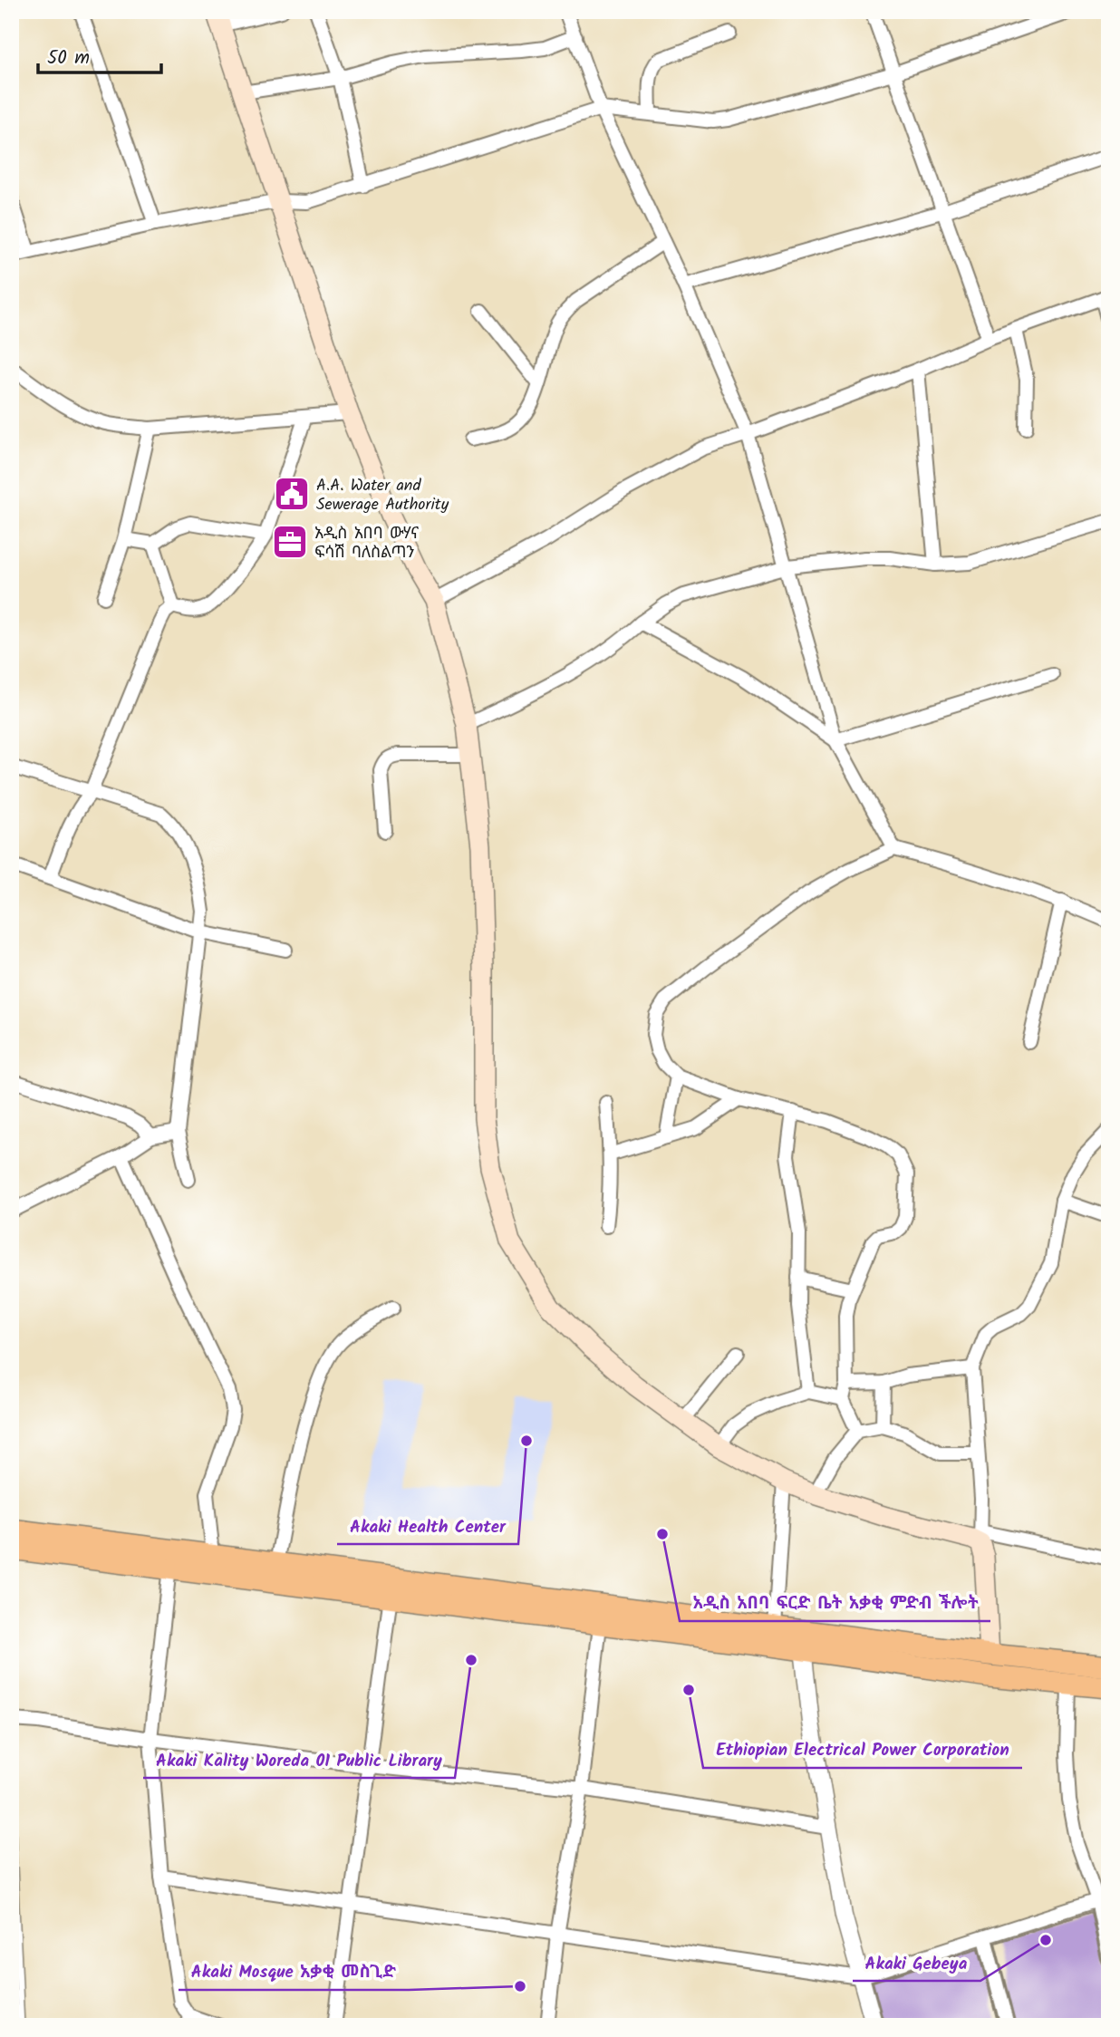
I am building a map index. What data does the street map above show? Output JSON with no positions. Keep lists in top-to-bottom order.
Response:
{
  "places": {
    "public building": ["A.A. Water and Sewerage Authority"],
    "office": ["አዲስ አበባ ውሃና ፍሳሽ ባለስልጣን"],
    "other": [
      "Akaki Health Center",
      "አዲስ አበባ ፍርድ ቤት አቃቂ ምድብ ችሎት",
      "Akaki Kality Woreda 01 Public Library",
      "Ethiopian Electrical Power Corporation",
      "Akaki Gebeya",
      "Akaki Mosque አቃቂ መስጊድ"
    ]
  },
  "scale_bar": "50 m"
}
